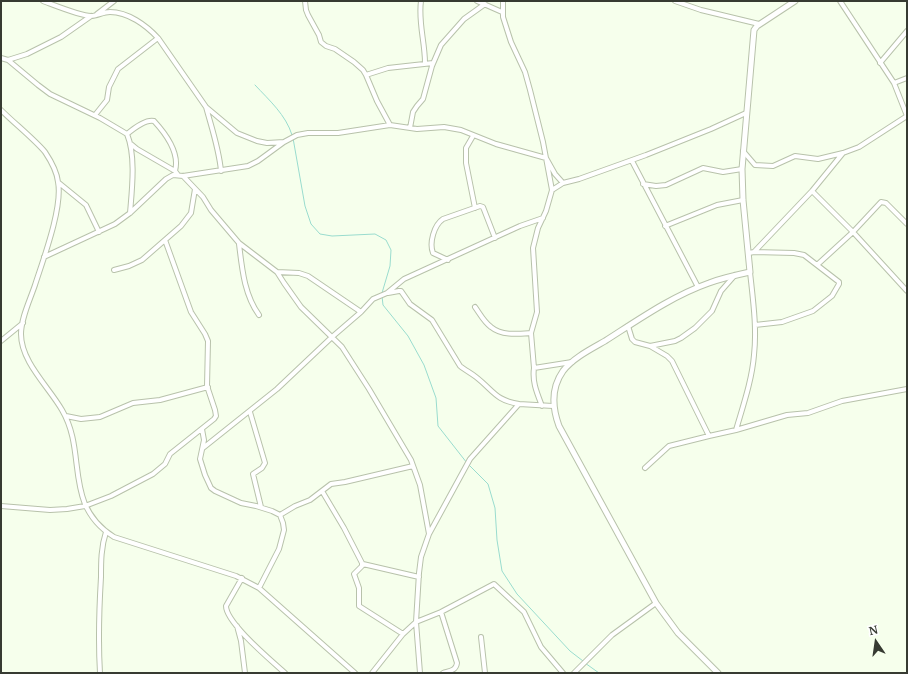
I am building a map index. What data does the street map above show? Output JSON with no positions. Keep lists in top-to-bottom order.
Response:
{
  "north": "top"
}
